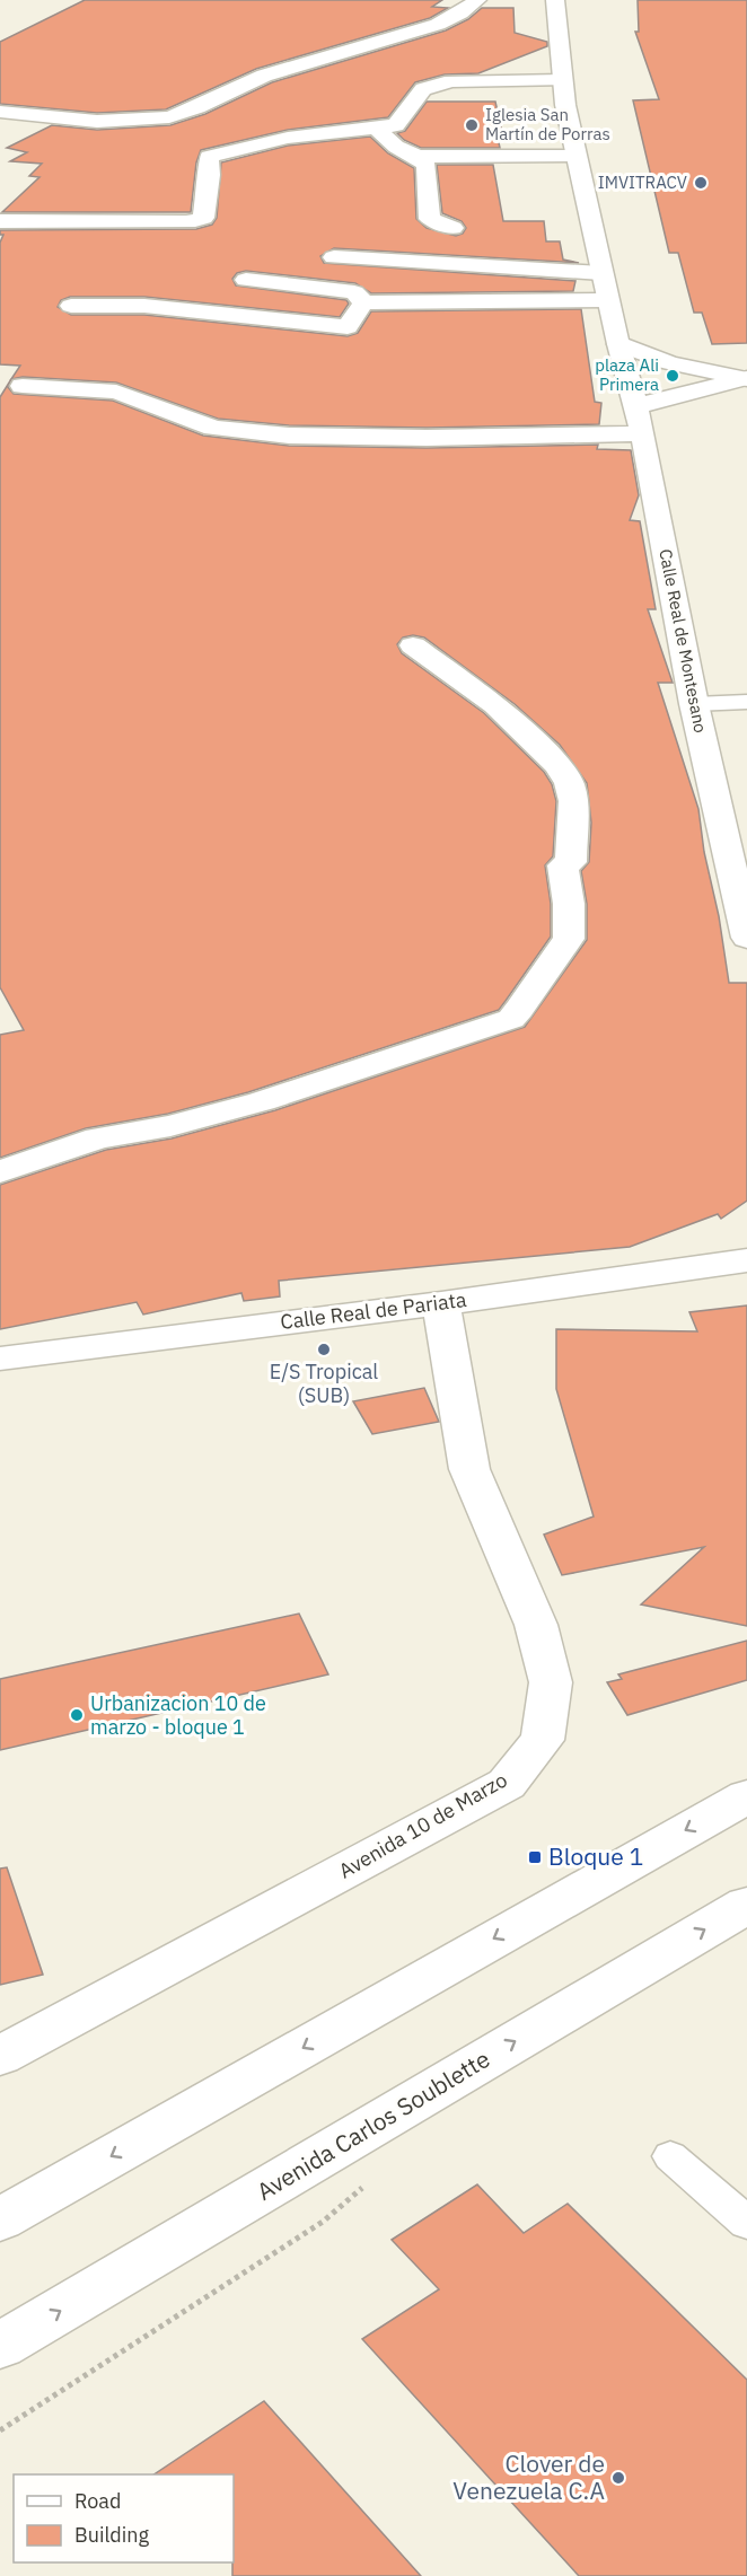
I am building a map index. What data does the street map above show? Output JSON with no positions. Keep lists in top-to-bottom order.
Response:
{
  "streets": {
    "street": [
      "Calle Real de Montesano",
      "Calle Real de Pariata",
      "Avenida 10 de Marzo",
      "Avenida Carlos Soublette"
    ]
  },
  "crossings": [
    ["Calle Real de Pariata", "Avenida 10 de Marzo"]
  ],
  "places": {
    "other": [
      "Iglesia San Martín de Porras",
      "IMVITRACV",
      "plaza Ali Primera",
      "E/S Tropical (SUB)",
      "Urbanizacion 10 de marzo - bloque 1",
      "Clover de Venezuela C.A"
    ],
    "transit": ["Bloque 1"]
  },
  "legend": ["Road", "Building"]
}
